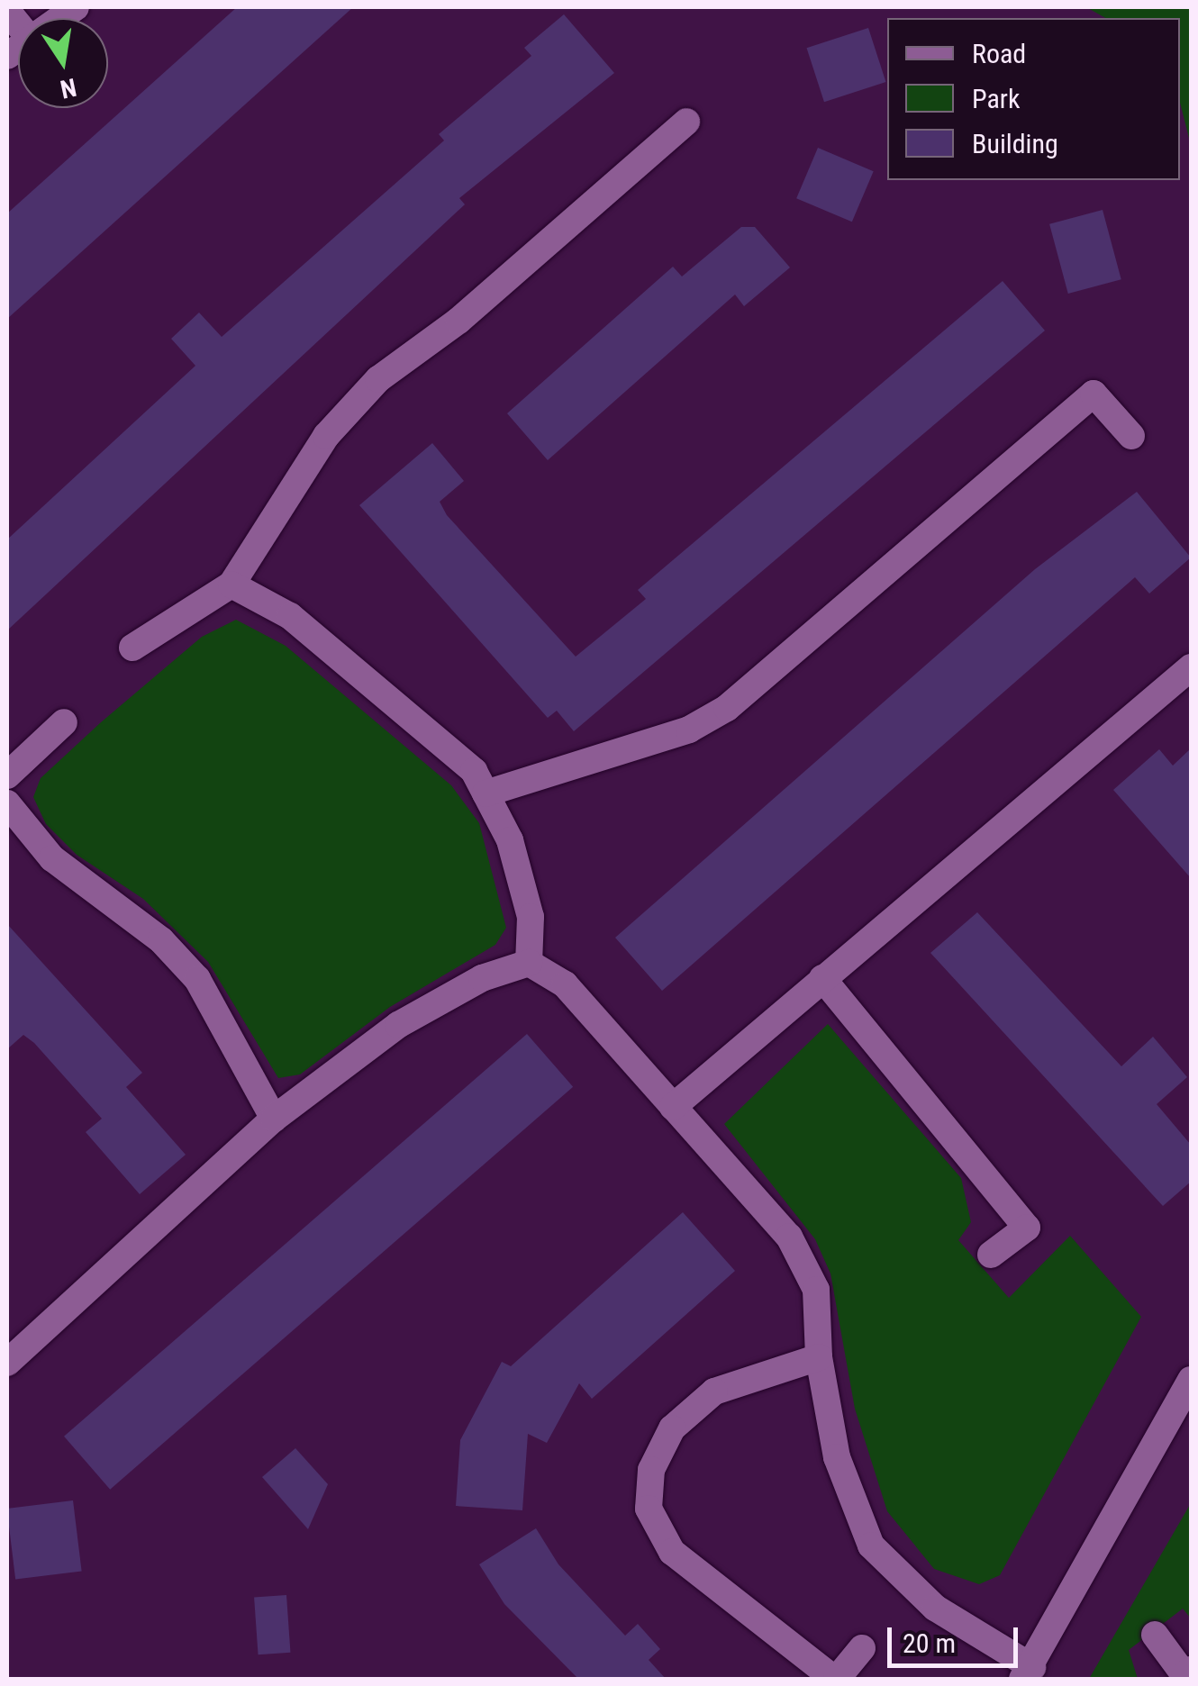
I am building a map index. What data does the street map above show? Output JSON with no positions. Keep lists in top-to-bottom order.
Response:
{
  "legend": ["Road", "Park", "Building"],
  "scale_bar": "20 m",
  "north": "bottom"
}
